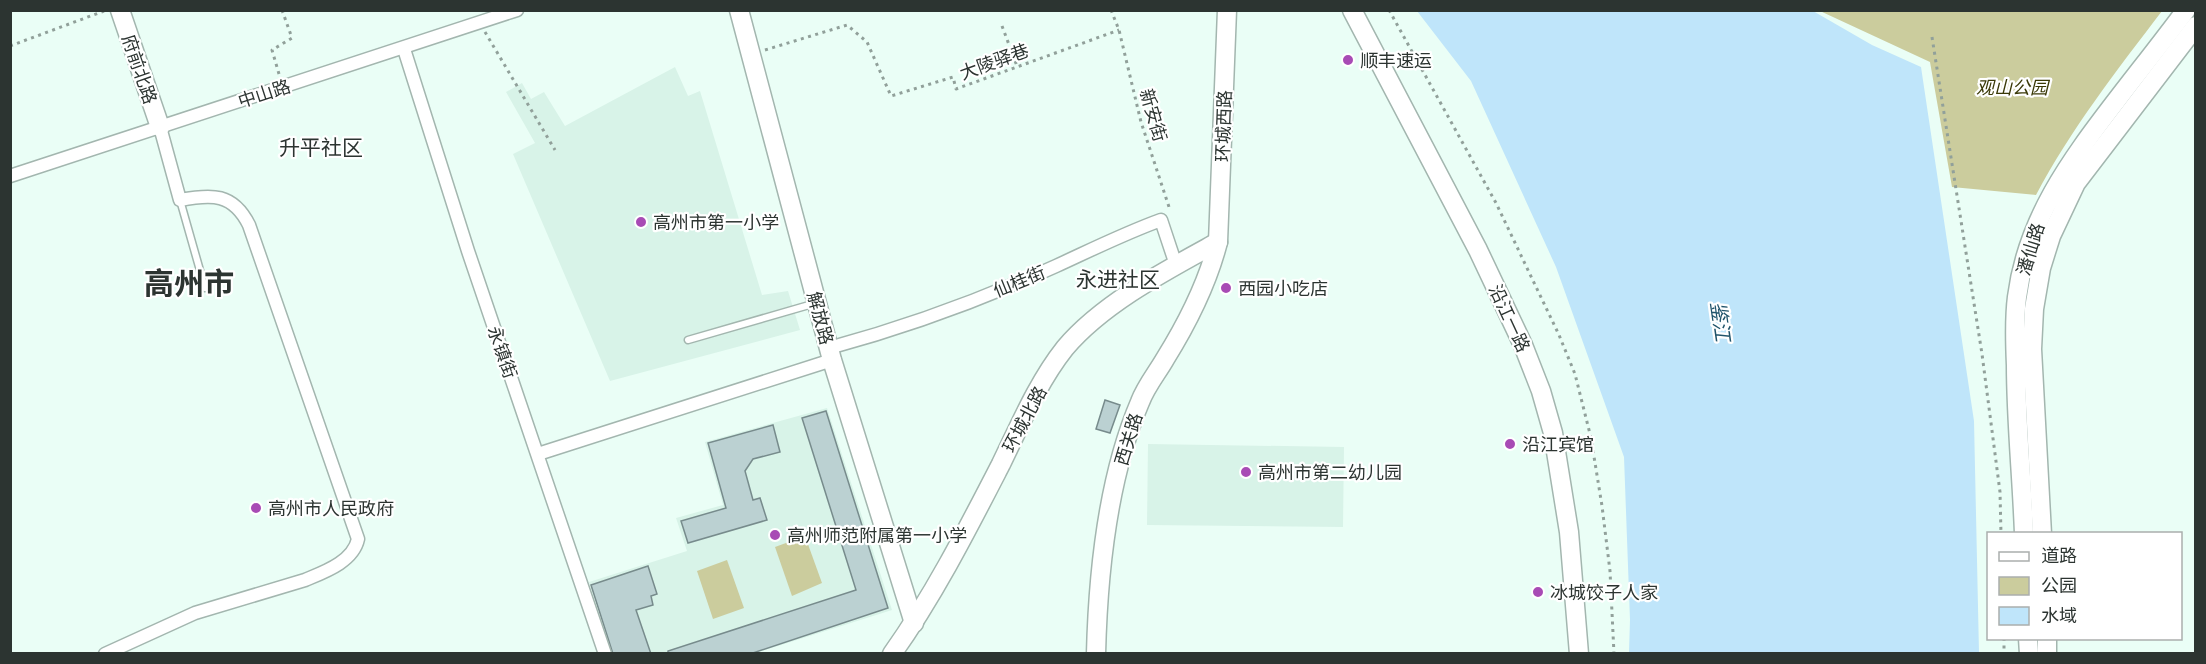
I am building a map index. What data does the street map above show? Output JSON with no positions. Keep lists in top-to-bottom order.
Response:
{
  "streets": {
    "street": [
      "府前北路",
      "中山路",
      "环城西路",
      "潘仙路",
      "仙桂街",
      "解放路",
      "沿江一路",
      "永镇街",
      "环城北路",
      "西关路"
    ],
    "path": ["大陵驿巷", "新安街"]
  },
  "crossings": [
    ["大陵驿巷", "新安街"],
    ["大陵驿巷", "解放路"],
    ["府前北路", "中山路"],
    ["中山路", "永镇街"],
    ["新安街", "仙桂街"],
    ["环城西路", "环城北路"],
    ["环城西路", "西关路"],
    ["仙桂街", "解放路"],
    ["仙桂街", "永镇街"],
    ["解放路", "环城北路"],
    ["环城北路", "西关路"]
  ],
  "districts": ["升平社区", "永进社区", "高州市"],
  "water": ["鉴江"],
  "parks": ["观山公园"],
  "places": [
    "顺丰速运",
    "高州市第一小学",
    "西园小吃店",
    "沿江宾馆",
    "高州市第二幼儿园",
    "高州市人民政府",
    "高州师范附属第一小学",
    "冰城饺子人家"
  ],
  "legend": ["道路", "公园", "水域"]
}
